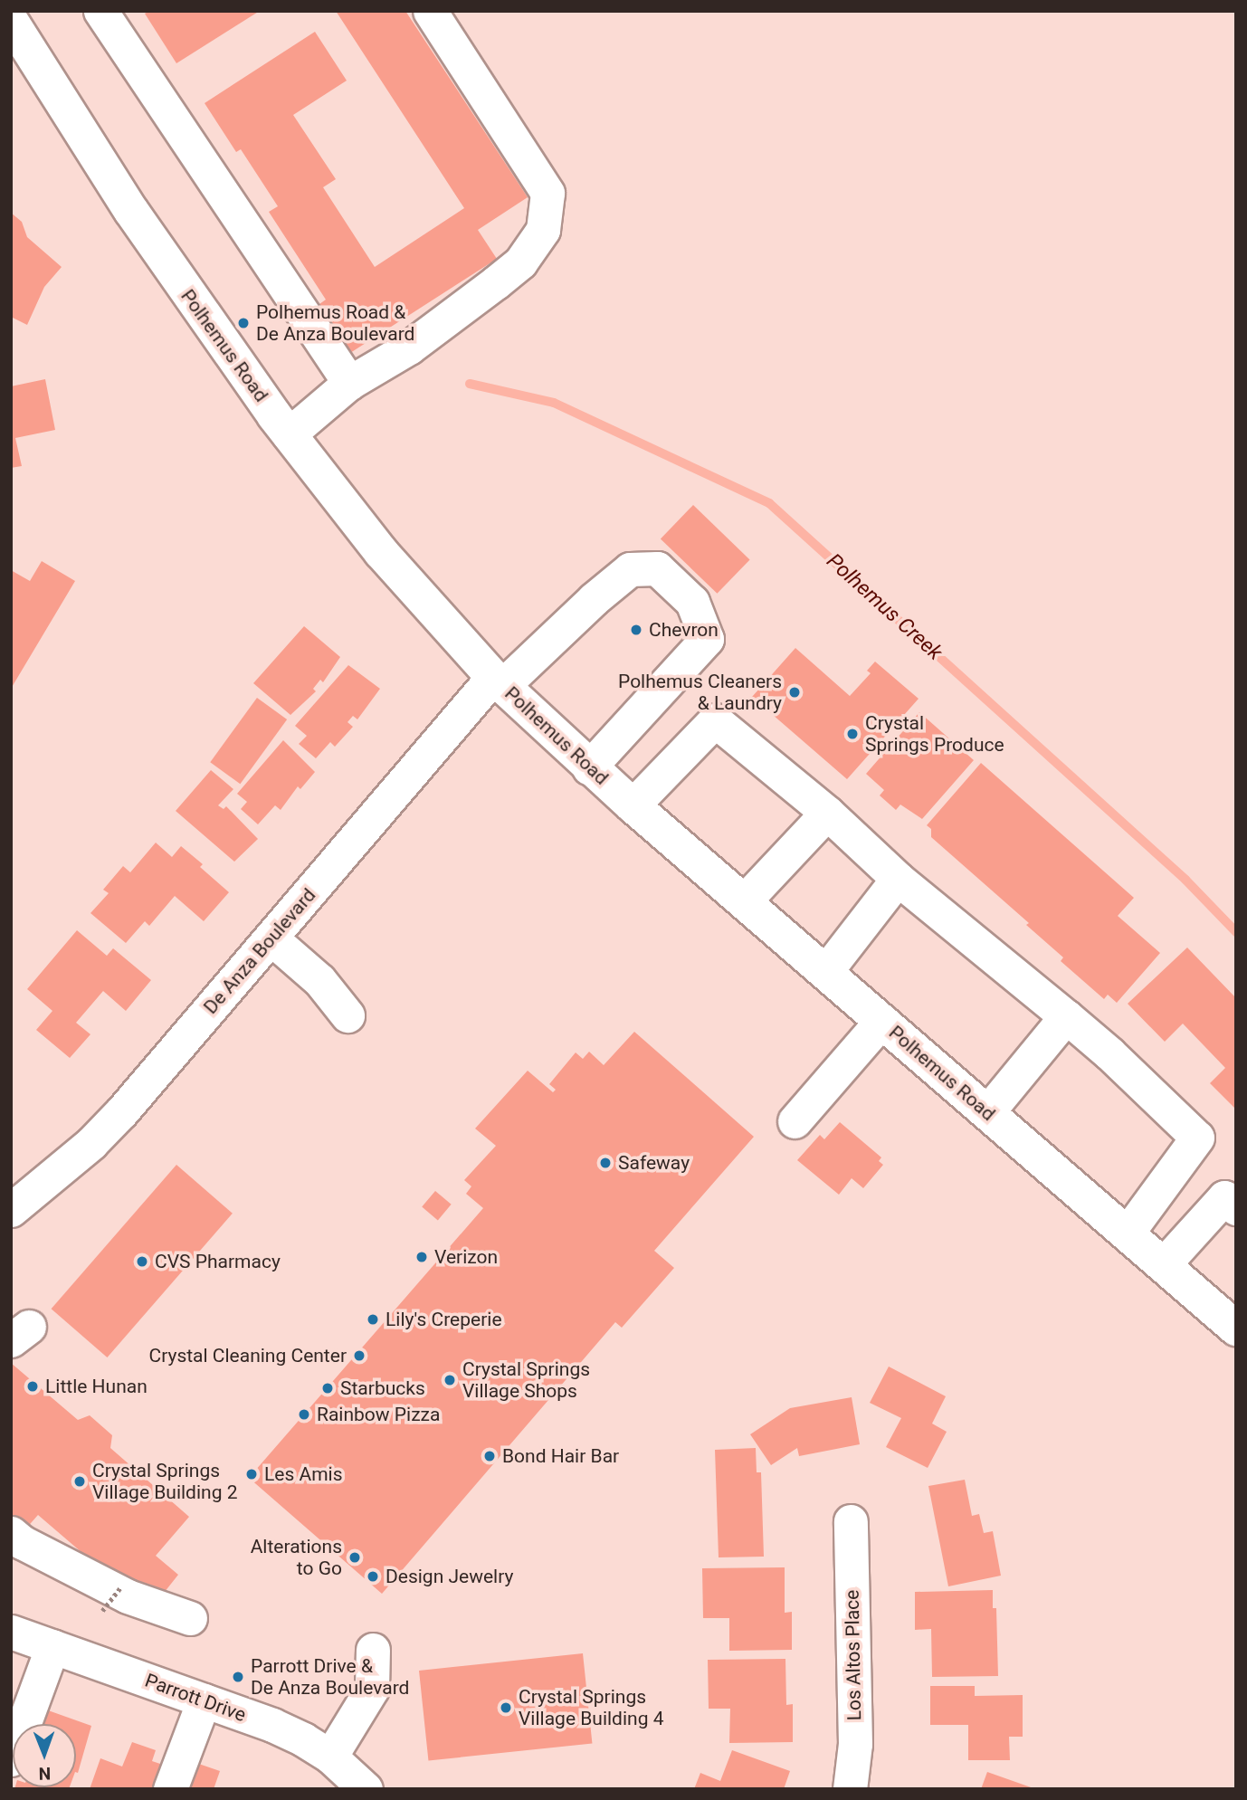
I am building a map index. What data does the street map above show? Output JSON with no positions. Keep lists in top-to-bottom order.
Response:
{
  "streets": {
    "main road": ["Polhemus Road"],
    "street": ["De Anza Boulevard", "Los Altos Place", "Parrott Drive"]
  },
  "crossings": [
    ["Polhemus Road", "De Anza Boulevard"]
  ],
  "water": ["Polhemus Creek"],
  "places": [
    "Polhemus Road & De Anza Boulevard",
    "Chevron",
    "Polhemus Cleaners & Laundry",
    "Crystal Springs Produce",
    "Safeway",
    "Verizon",
    "CVS Pharmacy",
    "Lily's Creperie",
    "Crystal Cleaning Center",
    "Crystal Springs Village Shops",
    "Little Hunan",
    "Starbucks",
    "Rainbow Pizza",
    "Bond Hair Bar",
    "Les Amis",
    "Crystal Springs Village Building 2",
    "Alterations to Go",
    "Design Jewelry",
    "Parrott Drive & De Anza Boulevard",
    "Crystal Springs Village Building 4"
  ],
  "north": "bottom"
}
